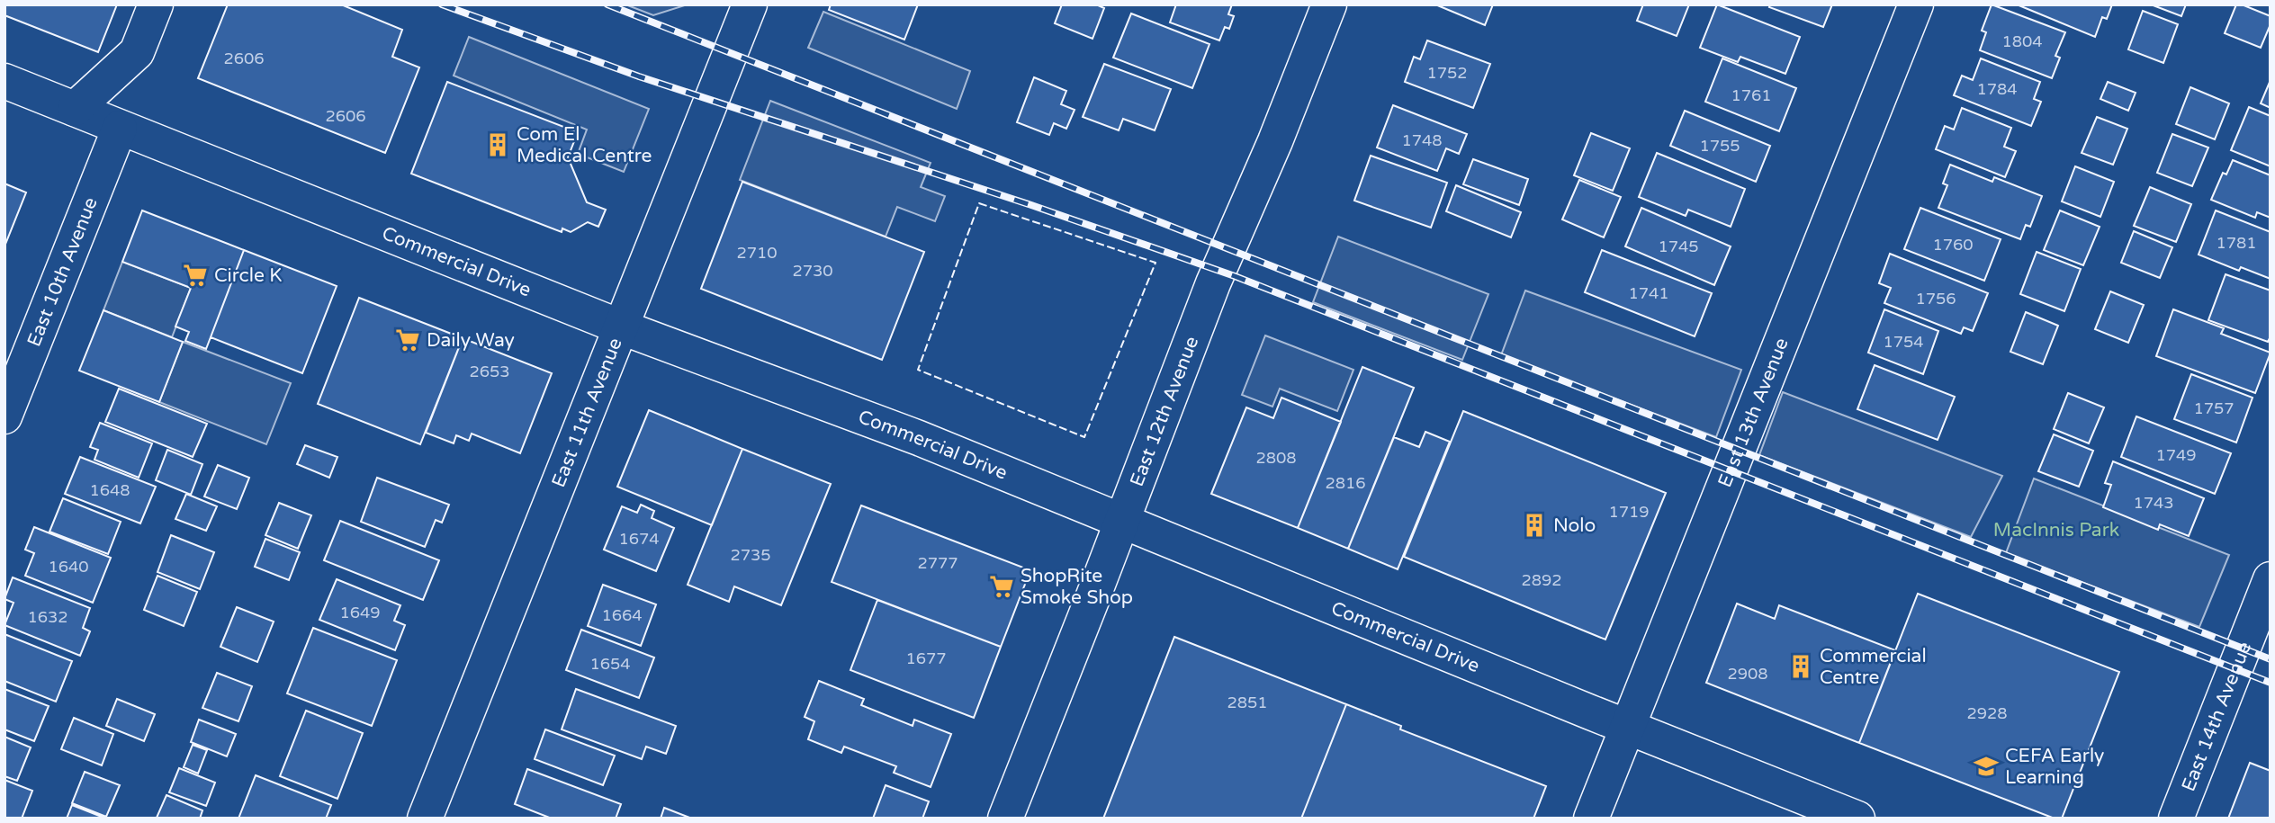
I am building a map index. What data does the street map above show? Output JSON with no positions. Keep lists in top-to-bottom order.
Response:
{
  "streets": {
    "street": [
      "Commercial Drive",
      "East 10th Avenue",
      "East 12th Avenue",
      "East 11th Avenue",
      "East 13th Avenue",
      "East 14th Avenue"
    ]
  },
  "crossings": [
    ["Commercial Drive", "East 10th Avenue"],
    ["Commercial Drive", "East 12th Avenue"],
    ["Commercial Drive", "East 11th Avenue"],
    ["Commercial Drive", "East 13th Avenue"]
  ],
  "parks": ["MacInnis Park"],
  "places": {
    "building": ["Com El Medical Centre", "Nolo", "Commercial Centre"],
    "supermarket": ["Circle K", "Daily Way", "ShopRite Smoke Shop"],
    "school or university": ["CEFA Early Learning"]
  },
  "house_numbers": [
    "1804",
    "2606",
    "1752",
    "1784",
    "1761",
    "2606",
    "1748",
    "1755",
    "1781",
    "1760",
    "1745",
    "2710",
    "2730",
    "1741",
    "1756",
    "1754",
    "2653",
    "1757",
    "1749",
    "2808",
    "2816",
    "1648",
    "1743",
    "1719",
    "1674",
    "2735",
    "2777",
    "1640",
    "2892",
    "1649",
    "1664",
    "1632",
    "1677",
    "1654",
    "2908",
    "2851",
    "2928"
  ]
}
